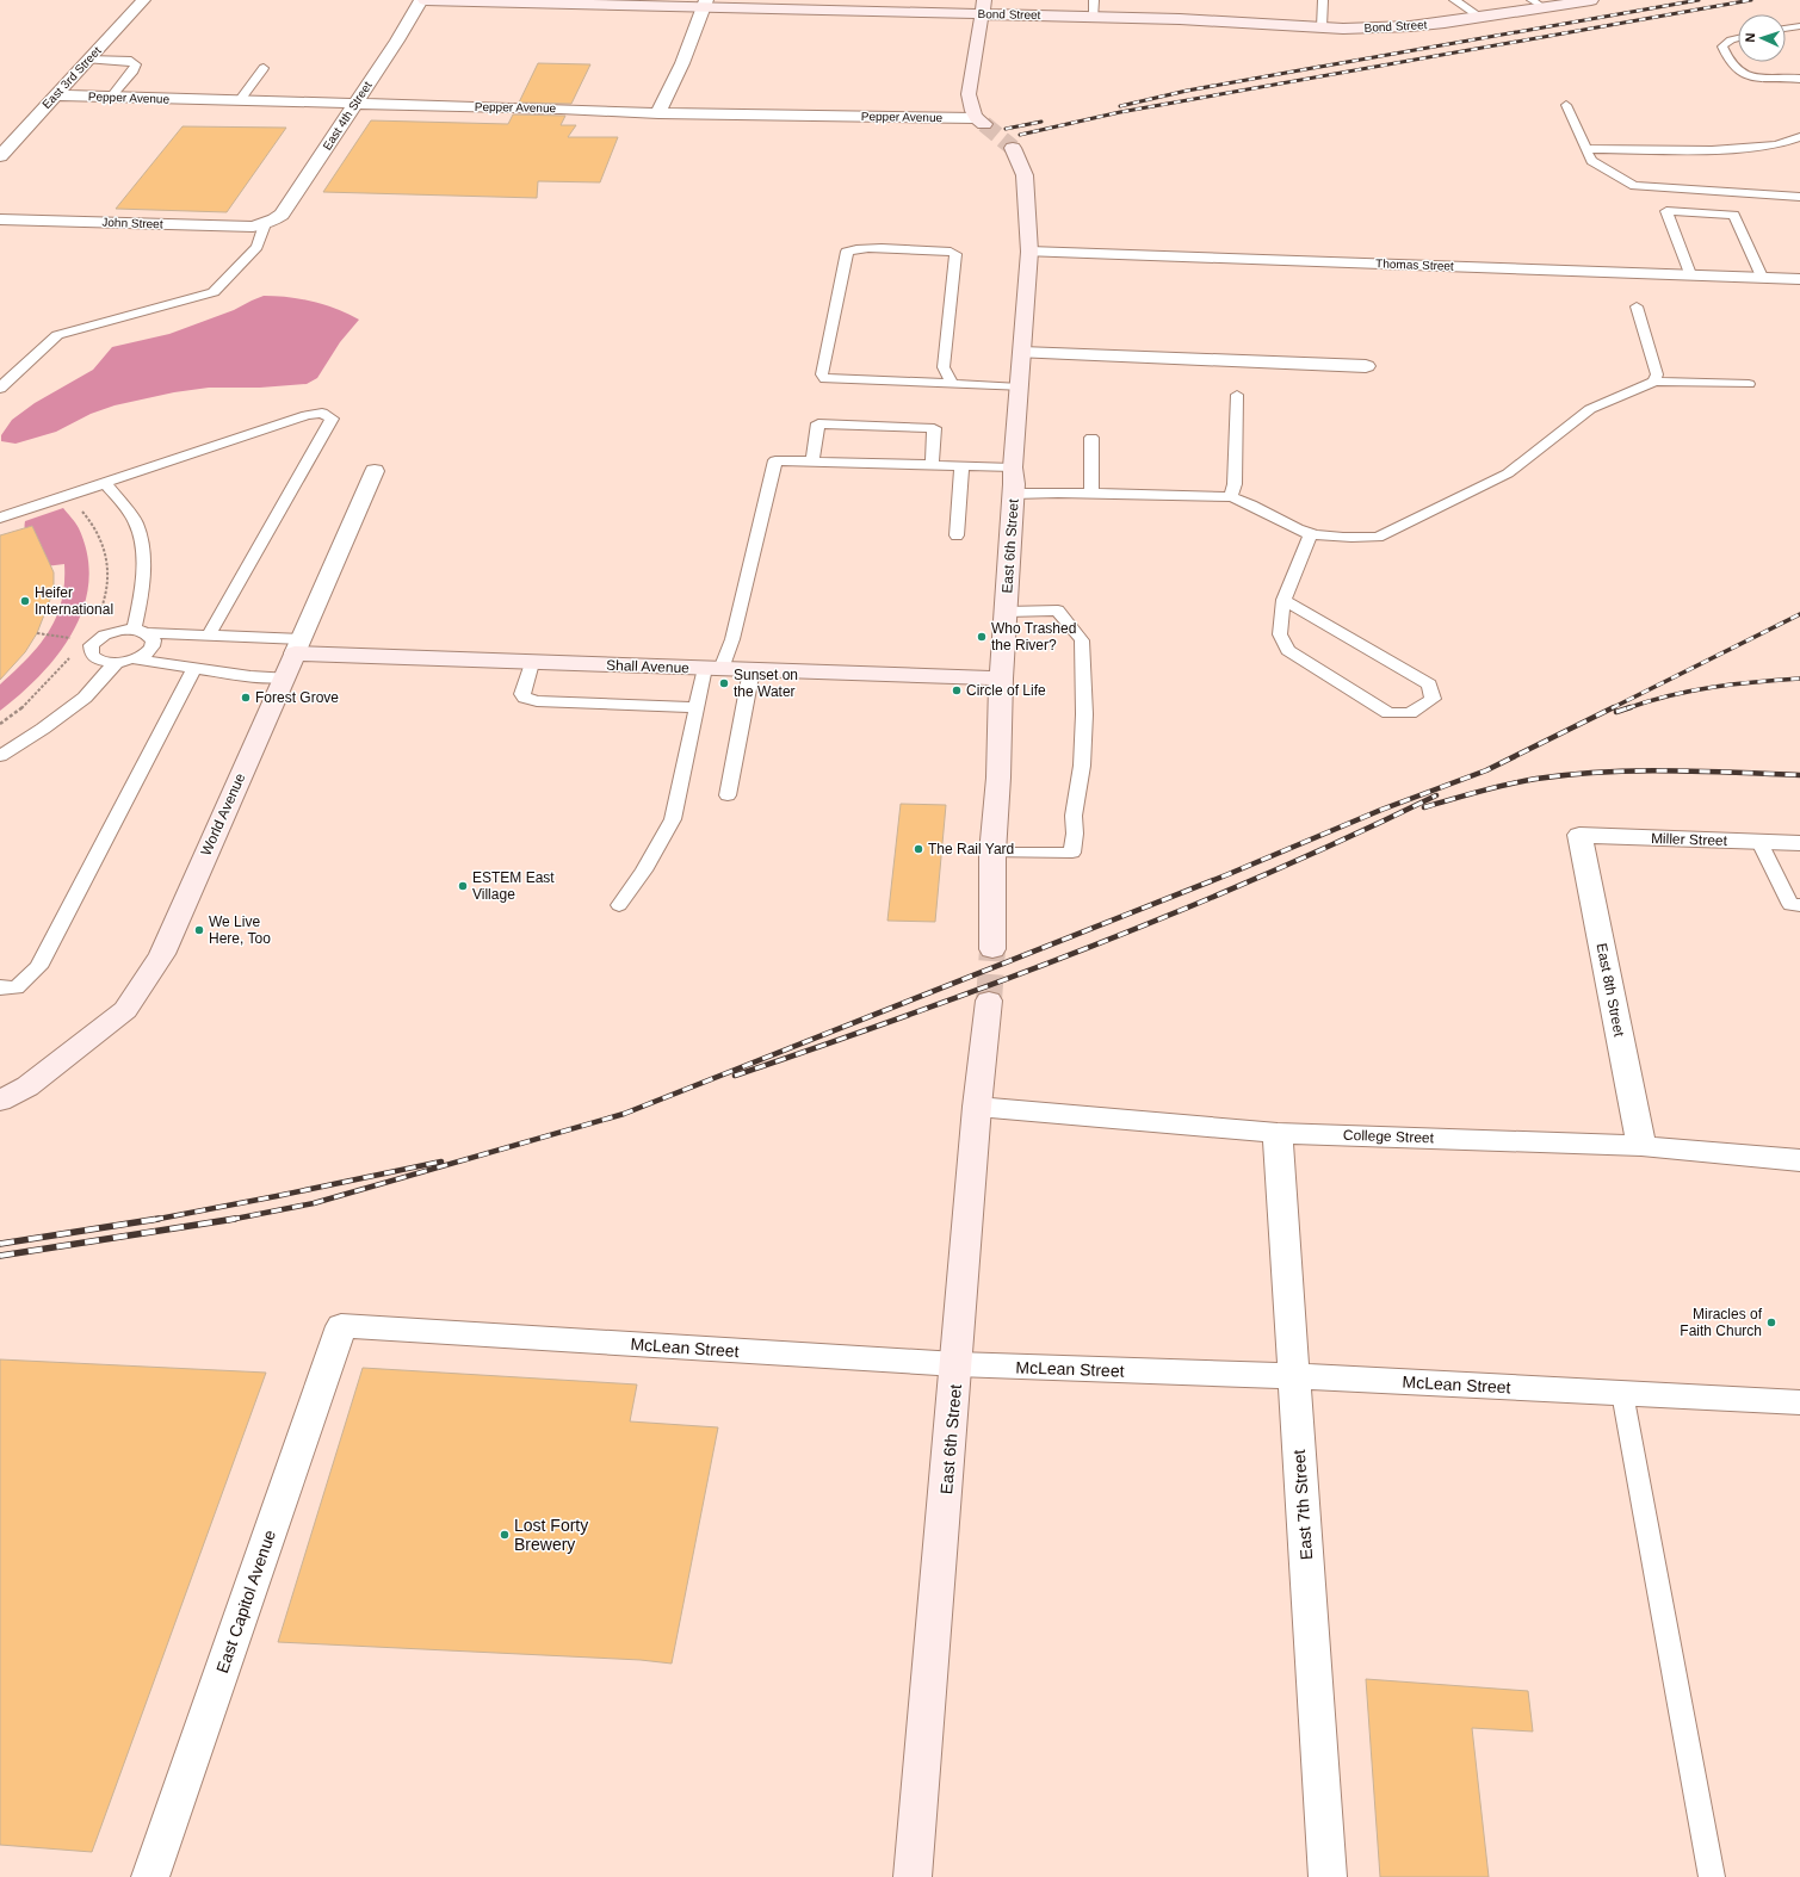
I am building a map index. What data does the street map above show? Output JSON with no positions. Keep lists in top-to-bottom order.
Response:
{
  "streets": {
    "street": [
      "Bond Street",
      "East 3rd Street",
      "Pepper Avenue",
      "East 4th Street",
      "John Street",
      "Thomas Street",
      "East 6th Street",
      "Shall Avenue",
      "World Avenue",
      "Miller Street",
      "East 8th Street",
      "College Street",
      "McLean Street",
      "East 7th Street",
      "East Capitol Avenue"
    ]
  },
  "crossings": [
    ["Bond Street", "Pepper Avenue"],
    ["East 3rd Street", "Pepper Avenue"],
    ["Pepper Avenue", "East 4th Street"],
    ["East 4th Street", "John Street"],
    ["Thomas Street", "East 6th Street"],
    ["East 6th Street", "Shall Avenue"],
    ["East 6th Street", "College Street"],
    ["East 6th Street", "McLean Street"],
    ["Shall Avenue", "World Avenue"],
    ["Miller Street", "East 8th Street"],
    ["East 8th Street", "College Street"],
    ["College Street", "East 7th Street"],
    ["McLean Street", "East 7th Street"],
    ["McLean Street", "East Capitol Avenue"]
  ],
  "places": [
    "Heifer International",
    "Who Trashed the River?",
    "Sunset on the Water",
    "Circle of Life",
    "Forest Grove",
    "The Rail Yard",
    "ESTEM East Village",
    "We Live Here, Too",
    "Miracles of Faith Church",
    "Lost Forty Brewery"
  ],
  "north": "left"
}
